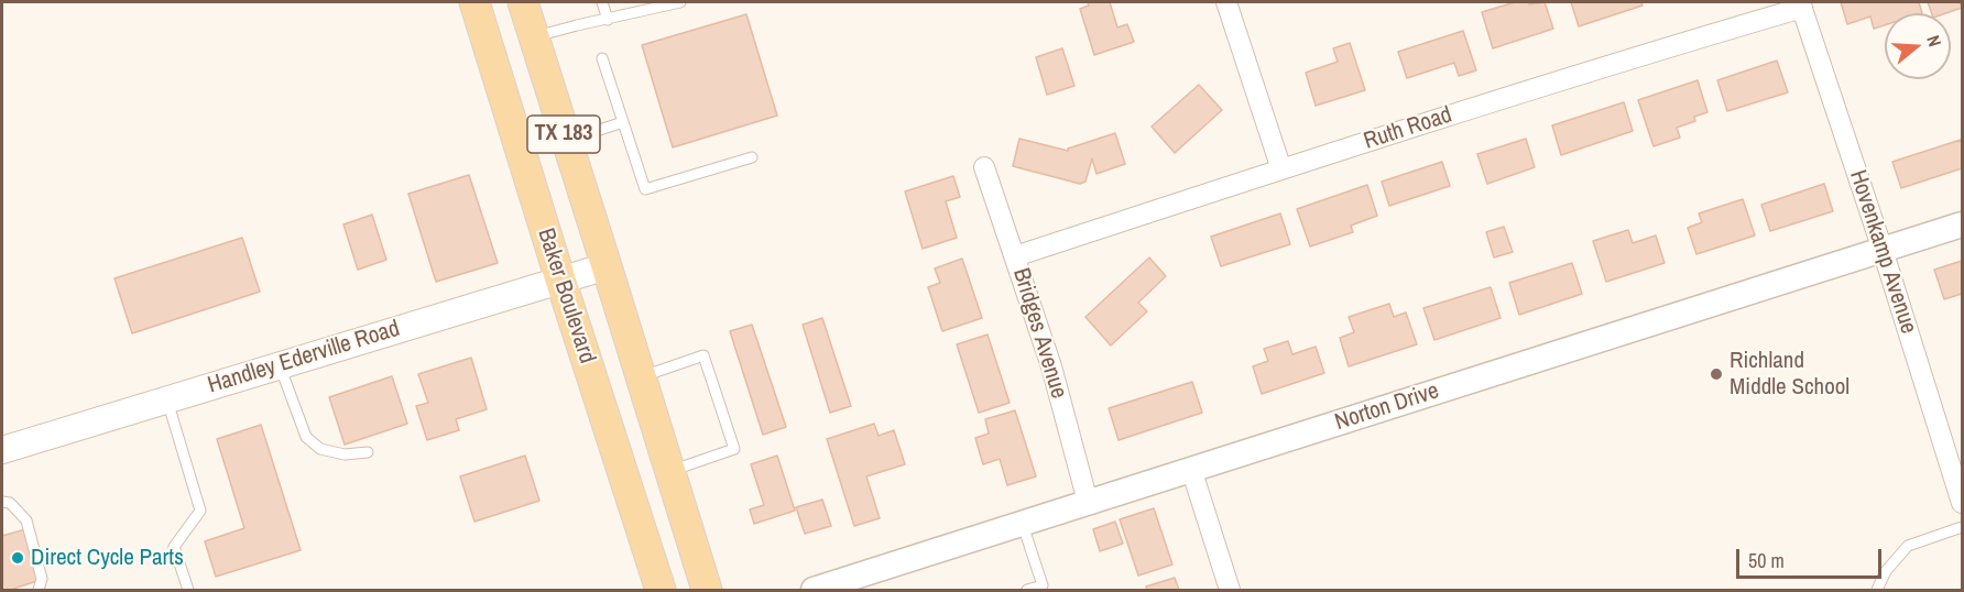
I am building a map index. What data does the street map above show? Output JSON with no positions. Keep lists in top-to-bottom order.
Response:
{
  "streets": {
    "main road": ["TX 183", "Baker Boulevard", "Handley Ederville Road"],
    "street": [
      "Ruth Road",
      "Hovenkamp Avenue",
      "Bridges Avenue",
      "Norton Drive"
    ]
  },
  "crossings": [
    ["Ruth Road", "Hovenkamp Avenue"],
    ["Ruth Road", "Bridges Avenue"],
    ["Hovenkamp Avenue", "Norton Drive"],
    ["Baker Boulevard", "Handley Ederville Road"],
    ["Bridges Avenue", "Norton Drive"]
  ],
  "places": ["Richland Middle School", "Direct Cycle Parts"],
  "scale_bar": "50 m",
  "north": "right"
}
